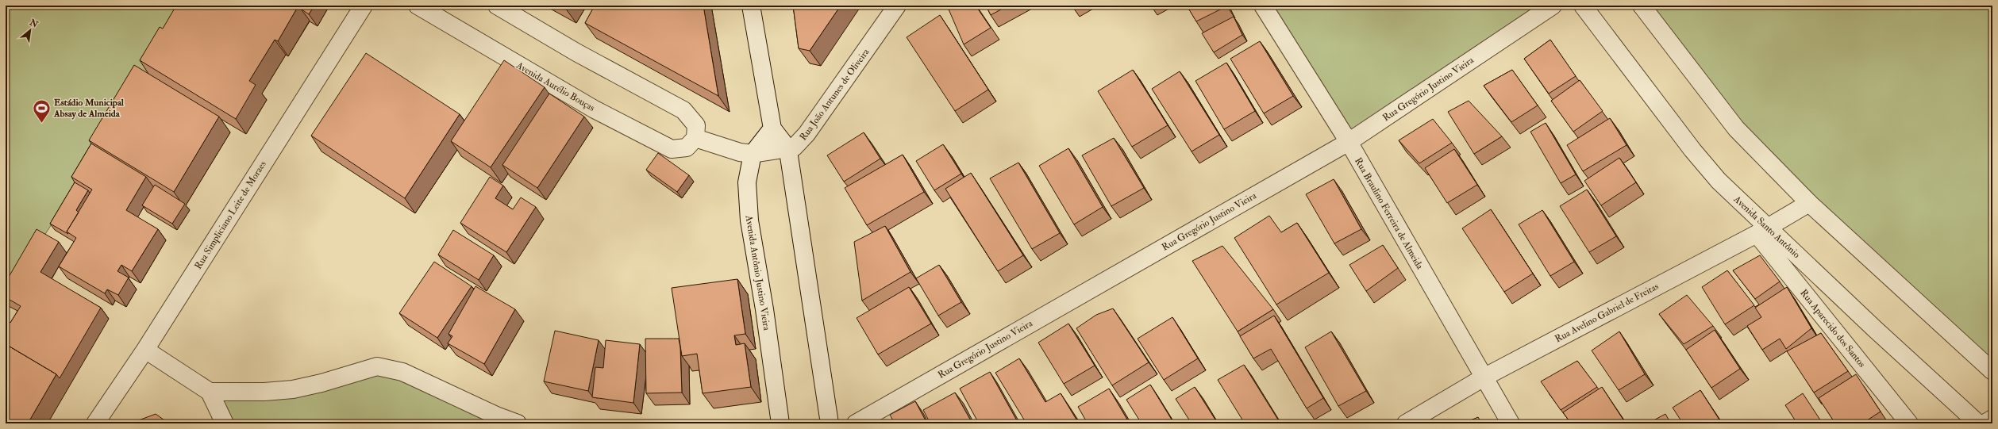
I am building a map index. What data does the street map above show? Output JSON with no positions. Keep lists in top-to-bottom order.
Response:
{
  "streets": {
    "street": [
      "Avenida Aurélio Bouças",
      "Rua Gregório Justino Vieira",
      "Rua João Antunes de Oliveira",
      "Rua Braulino Ferreira de Almeida",
      "Rua Simpliciano Leite de Moraes",
      "Avenida Santo Antônio",
      "Avenida Antônio Justino Vieira",
      "Rua Avelino Gabriel de Freitas",
      "Rua Aparecido dos Santos"
    ]
  },
  "crossings": [
    ["Rua Gregório Justino Vieira", "Rua Braulino Ferreira de Almeida"],
    ["Rua João Antunes de Oliveira", "Avenida Antônio Justino Vieira"],
    ["Rua Braulino Ferreira de Almeida", "Rua Avelino Gabriel de Freitas"],
    ["Avenida Santo Antônio", "Rua Avelino Gabriel de Freitas"],
    ["Avenida Santo Antônio", "Rua Aparecido dos Santos"],
    ["Rua Avelino Gabriel de Freitas", "Rua Aparecido dos Santos"]
  ],
  "places": {
    "sports": ["Estádio Municipal Absay de Almeida"]
  },
  "north": "top right"
}
